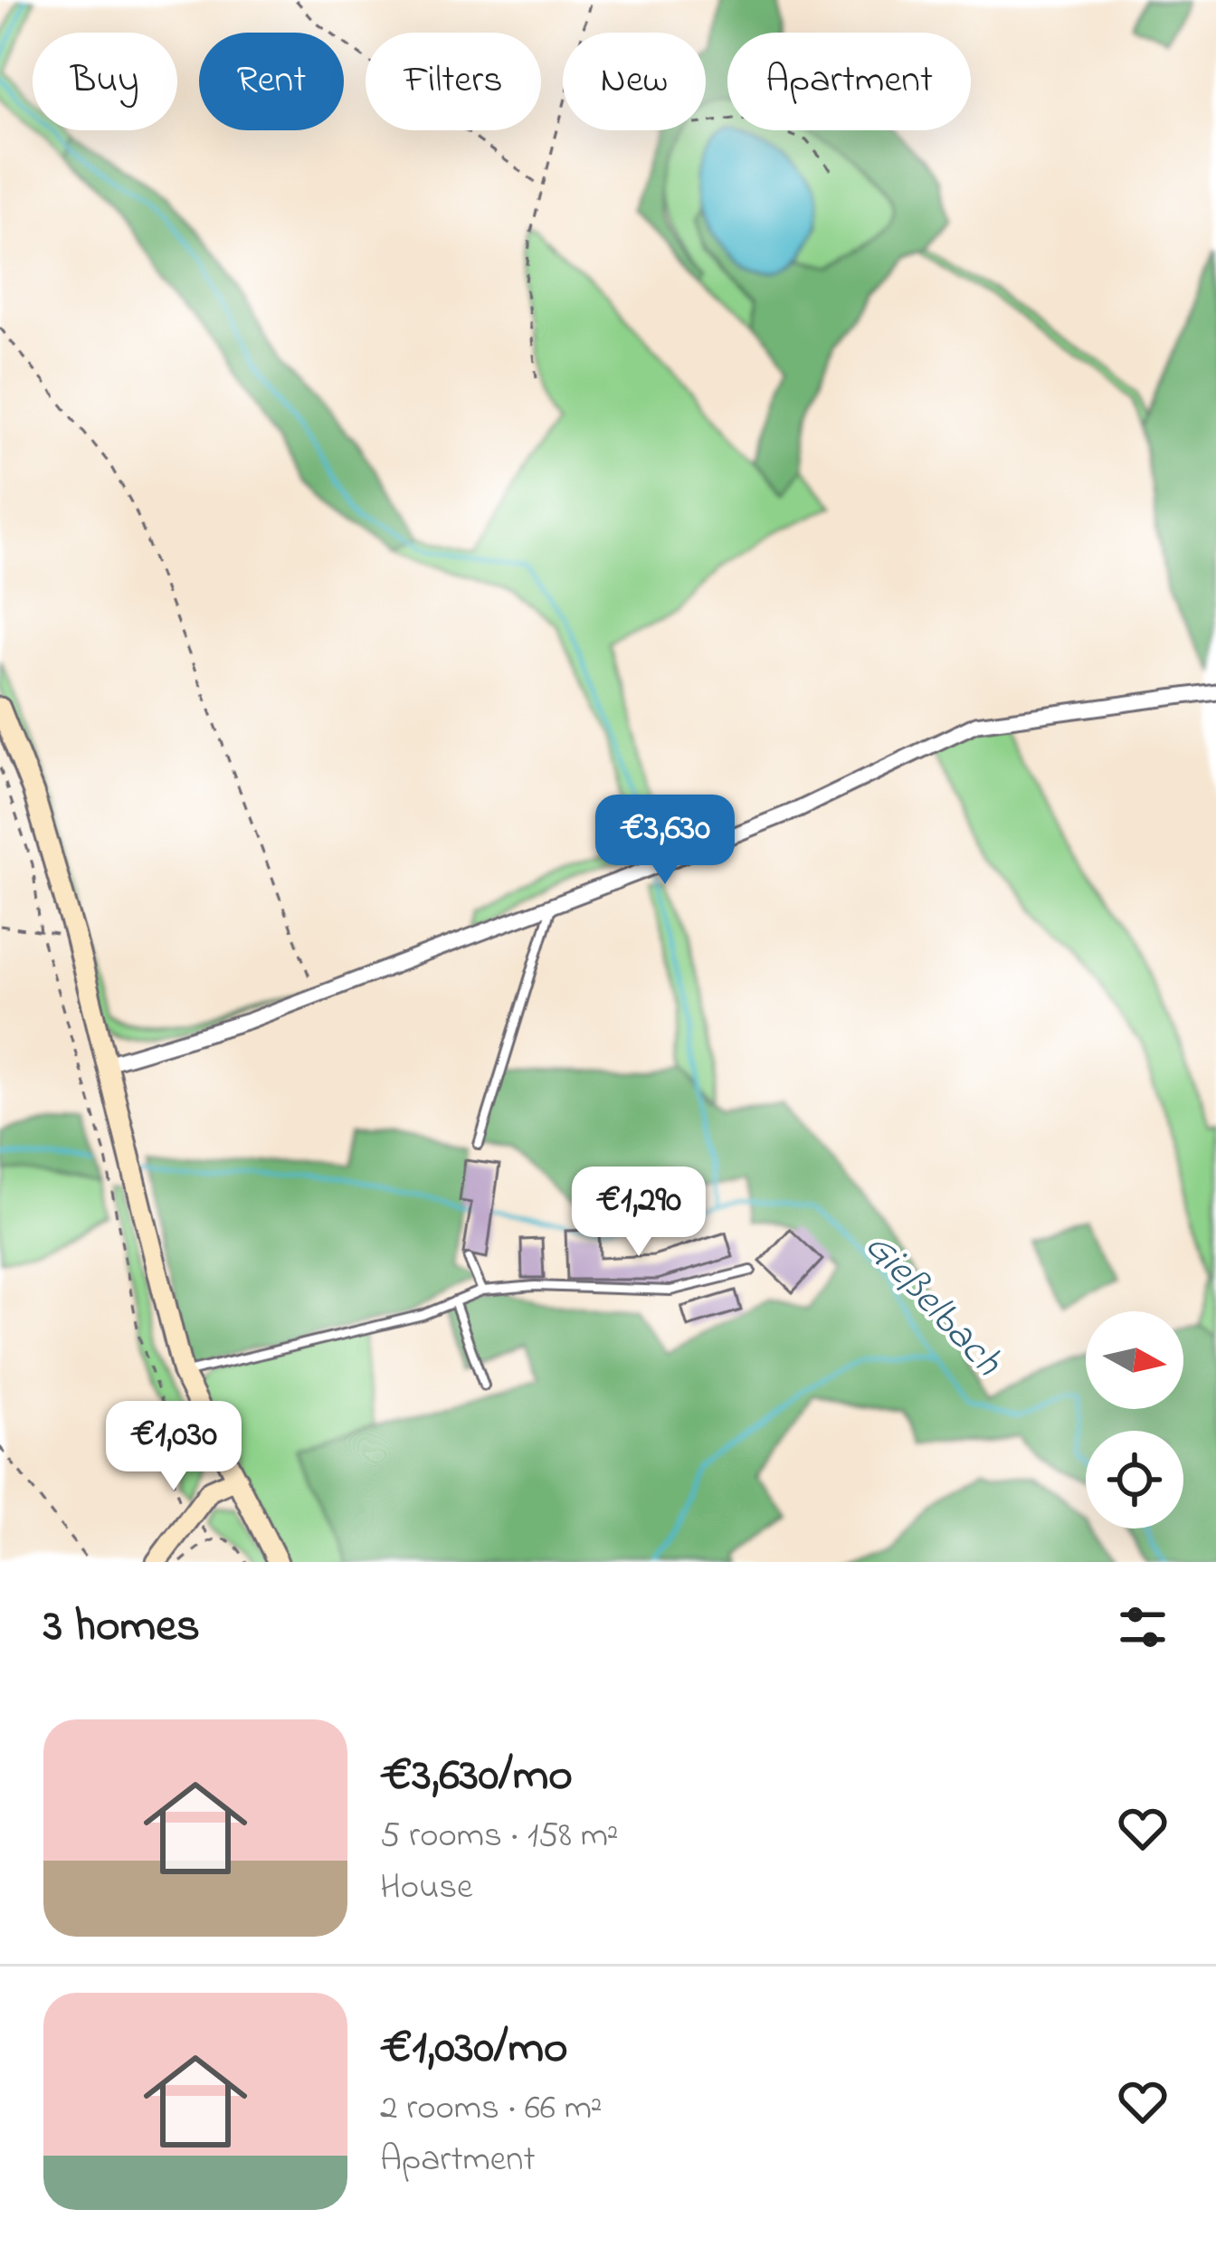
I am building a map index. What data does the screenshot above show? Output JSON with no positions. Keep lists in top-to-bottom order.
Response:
{
  "water": ["Gießelbach"],
  "north": "right",
  "page": {
    "chip": [
      "Buy",
      "Rent",
      "Filters",
      "New",
      "Apartment"
    ],
    "price": ["€3,630", "€1,290", "€1,030"],
    "heading": "3 homes",
    "list": [
      {
        "name": "€3,630/mo",
        "note": "5 rooms · 158 m² · House"
      },
      {
        "name": "€1,030/mo",
        "note": "2 rooms · 66 m² · Apartment"
      }
    ]
  }
}
